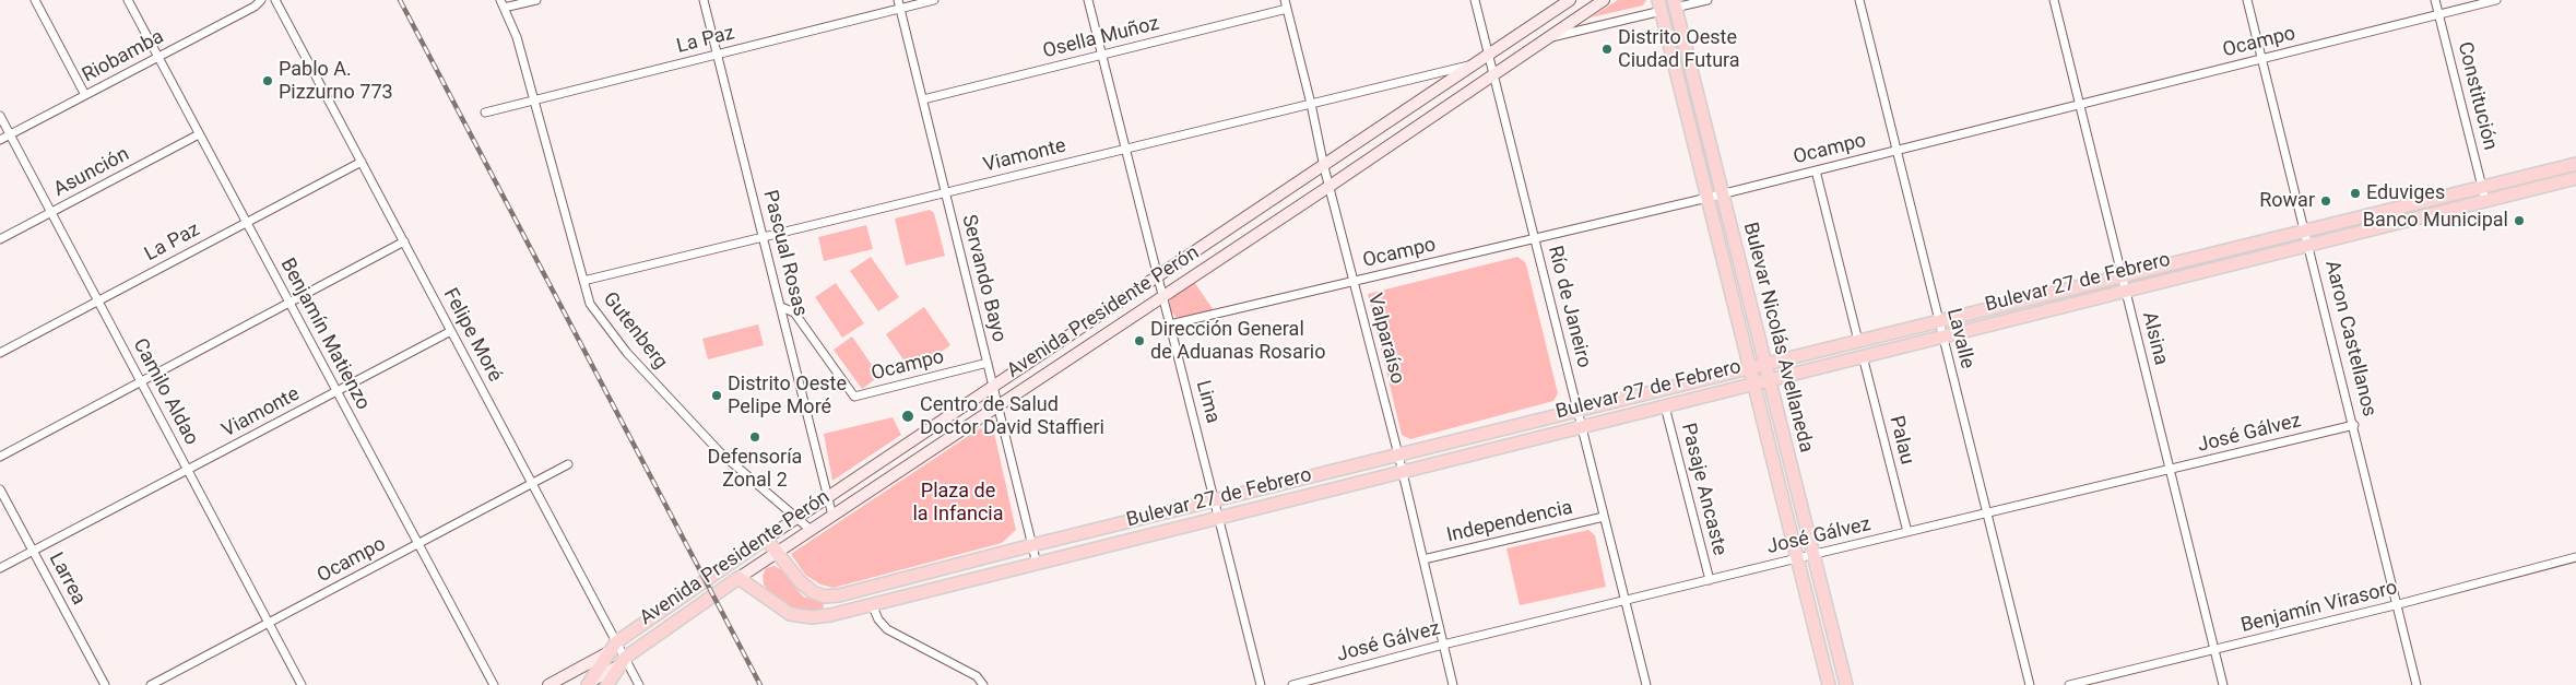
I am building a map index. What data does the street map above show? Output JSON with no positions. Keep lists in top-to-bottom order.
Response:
{
  "streets": {
    "main road": ["Bulevar 27 de Febrero", "Avenida Presidente Perón", "Bulevar Nicolás Avellaneda"],
    "street": [
      "Osella Muñoz",
      "La Paz",
      "Ocampo",
      "Riobamba",
      "Constitución",
      "Viamonte",
      "Asunción",
      "Pascual Rosas",
      "Servando Bayo",
      "Río de Janeiro",
      "Gutenberg",
      "Benjamín Matienzo",
      "Felipe Moré",
      "Valparaíso",
      "Lavalle",
      "Alsina",
      "Aaron Castellanos",
      "Camilo Aldao",
      "Lima",
      "José Gálvez",
      "Palau",
      "Pasaje Ancaste",
      "Independencia",
      "Larrea",
      "Benjamín Virasoro"
    ]
  },
  "crossings": [
    ["Osella Muñoz", "Servando Bayo"],
    ["Osella Muñoz", "Valparaíso"],
    ["Osella Muñoz", "Lima"],
    ["La Paz", "Pascual Rosas"],
    ["La Paz", "Servando Bayo"],
    ["La Paz", "Gutenberg"],
    ["La Paz", "Benjamín Matienzo"],
    ["La Paz", "Felipe Moré"],
    ["La Paz", "Camilo Aldao"],
    ["Ocampo", "Constitución"],
    ["Ocampo", "Pascual Rosas"],
    ["Ocampo", "Servando Bayo"],
    ["Ocampo", "Río de Janeiro"],
    ["Ocampo", "Benjamín Matienzo"],
    ["Ocampo", "Felipe Moré"],
    ["Ocampo", "Bulevar Nicolás Avellaneda"],
    ["Ocampo", "Valparaíso"],
    ["Ocampo", "Lavalle"],
    ["Ocampo", "Alsina"],
    ["Ocampo", "Aaron Castellanos"],
    ["Ocampo", "Camilo Aldao"],
    ["Ocampo", "Lima"],
    ["Riobamba", "Benjamín Matienzo"],
    ["Riobamba", "Camilo Aldao"],
    ["Constitución", "Bulevar 27 de Febrero"],
    ["Viamonte", "Pascual Rosas"],
    ["Viamonte", "Servando Bayo"],
    ["Viamonte", "Avenida Presidente Perón"],
    ["Viamonte", "Gutenberg"],
    ["Viamonte", "Benjamín Matienzo"],
    ["Viamonte", "Felipe Moré"],
    ["Viamonte", "Valparaíso"],
    ["Viamonte", "Camilo Aldao"],
    ["Viamonte", "Lima"],
    ["Viamonte", "Larrea"],
    ["Asunción", "Benjamín Matienzo"],
    ["Asunción", "Camilo Aldao"],
    ["Pascual Rosas", "Avenida Presidente Perón"],
    ["Servando Bayo", "Bulevar 27 de Febrero"],
    ["Servando Bayo", "Avenida Presidente Perón"],
    ["Bulevar 27 de Febrero", "Río de Janeiro"],
    ["Bulevar 27 de Febrero", "Avenida Presidente Perón"],
    ["Bulevar 27 de Febrero", "Bulevar Nicolás Avellaneda"],
    ["Bulevar 27 de Febrero", "Valparaíso"],
    ["Bulevar 27 de Febrero", "Lavalle"],
    ["Bulevar 27 de Febrero", "Alsina"],
    ["Bulevar 27 de Febrero", "Aaron Castellanos"],
    ["Bulevar 27 de Febrero", "Lima"],
    ["Bulevar 27 de Febrero", "Palau"],
    ["Bulevar 27 de Febrero", "Pasaje Ancaste"],
    ["Río de Janeiro", "Avenida Presidente Perón"],
    ["Río de Janeiro", "José Gálvez"],
    ["Río de Janeiro", "Independencia"],
    ["Avenida Presidente Perón", "Gutenberg"],
    ["Avenida Presidente Perón", "Felipe Moré"],
    ["Avenida Presidente Perón", "Valparaíso"],
    ["Avenida Presidente Perón", "Lima"],
    ["Bulevar Nicolás Avellaneda", "José Gálvez"],
    ["Valparaíso", "José Gálvez"],
    ["Valparaíso", "Independencia"],
    ["Lavalle", "José Gálvez"],
    ["Alsina", "José Gálvez"],
    ["Alsina", "Benjamín Virasoro"],
    ["Aaron Castellanos", "José Gálvez"],
    ["Aaron Castellanos", "Benjamín Virasoro"],
    ["José Gálvez", "Palau"],
    ["José Gálvez", "Pasaje Ancaste"]
  ],
  "parks": ["Plaza de la Infancia"],
  "places": [
    "Distrito Oeste Ciudad Futura",
    "Pablo A. Pizzurno 773",
    "Eduviges",
    "Rowar",
    "Banco Municipal",
    "Dirección General de Aduanas Rosario",
    "Distrito Oeste Pelipe Moré",
    "Centro de Salud Doctor David Staffieri",
    "Defensoría Zonal 2"
  ]
}
